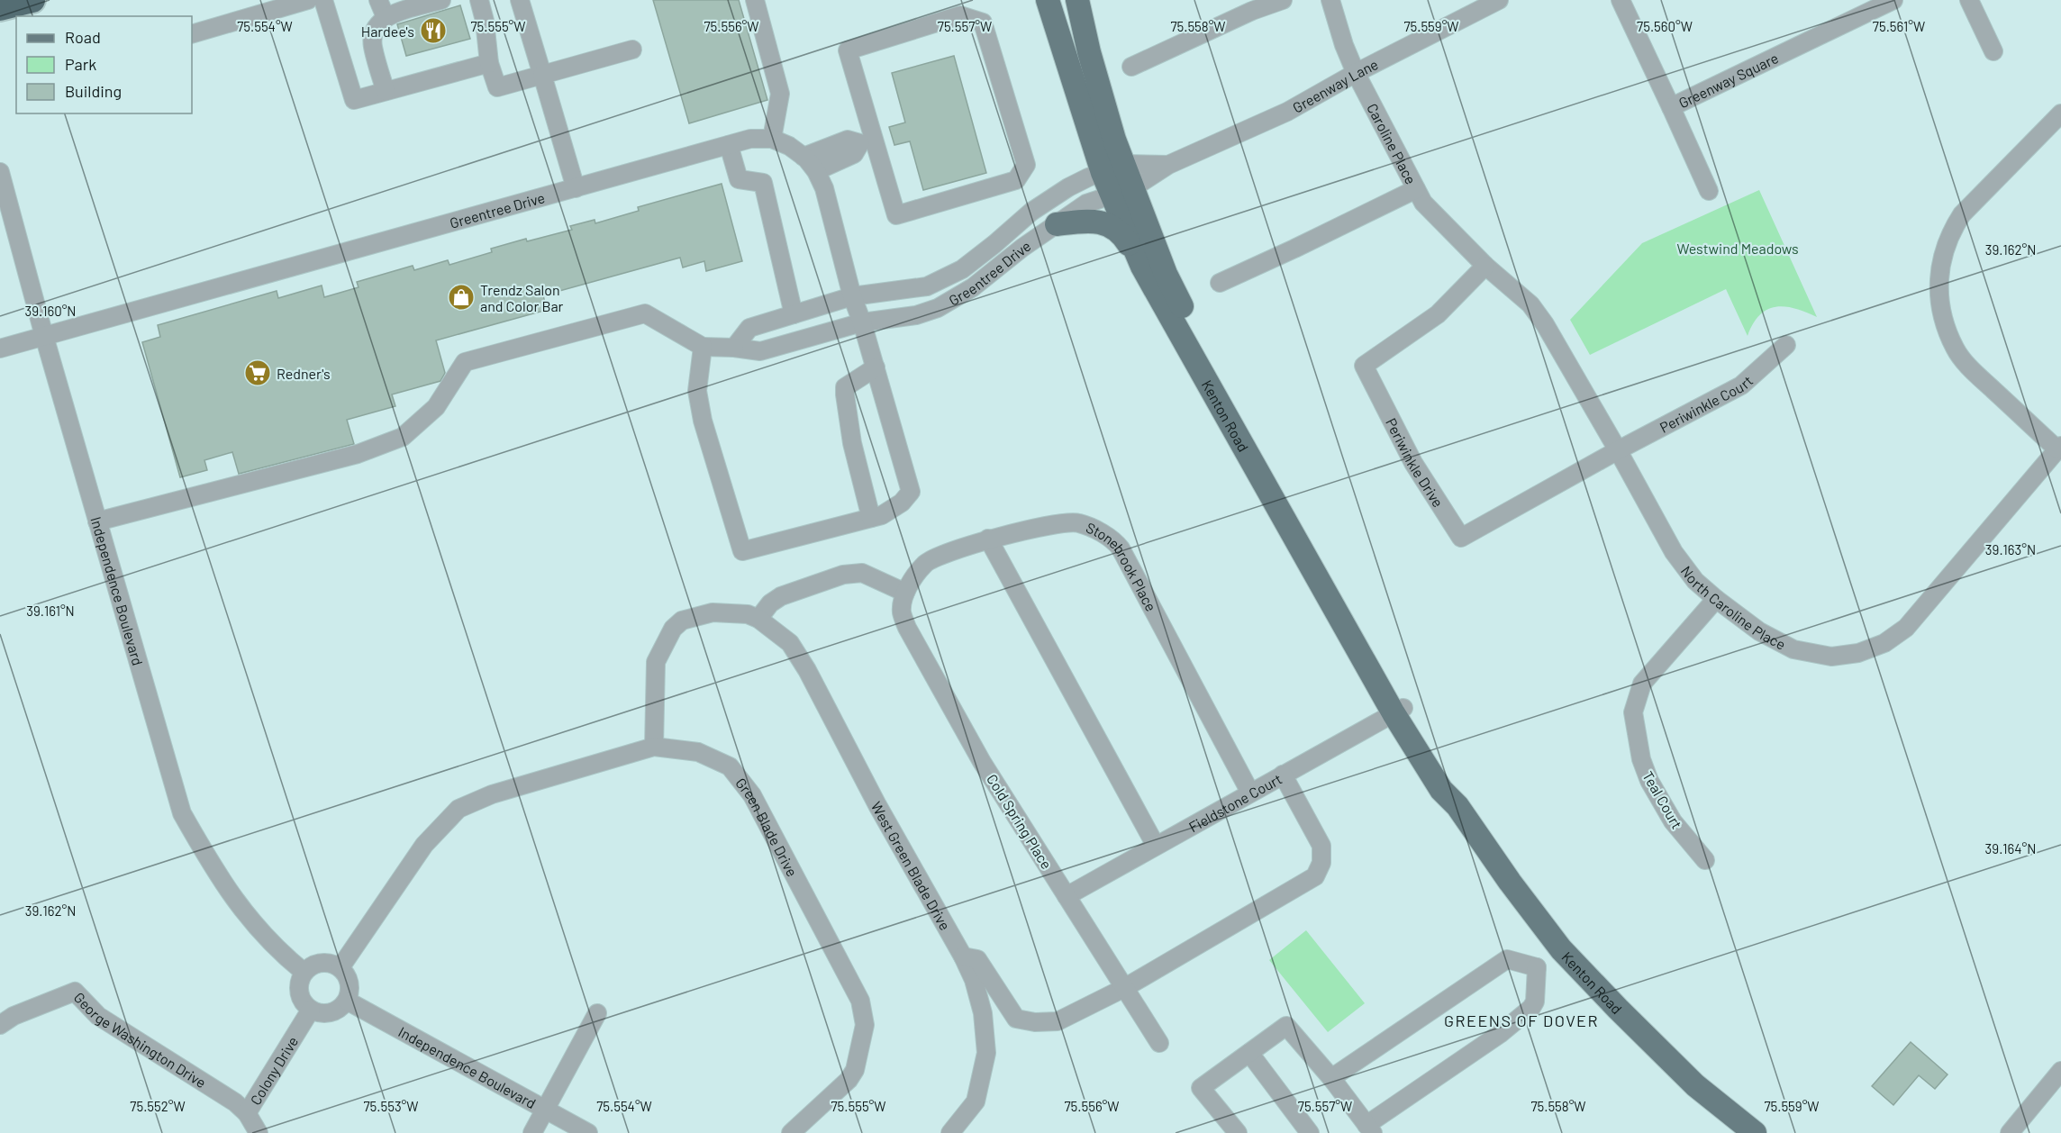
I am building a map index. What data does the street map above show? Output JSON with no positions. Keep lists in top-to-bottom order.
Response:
{
  "streets": {
    "main road": ["Kenton Road"],
    "street": [
      "Greenway Square",
      "Greenway Lane",
      "Caroline Place",
      "Greentree Drive",
      "Periwinkle Court",
      "Periwinkle Drive",
      "Stonebrook Place",
      "Independence Boulevard",
      "North Caroline Place",
      "Teal Court",
      "Fieldstone Court",
      "Cold Spring Place",
      "Green Blade Drive",
      "West Green Blade Drive",
      "George Washington Drive",
      "Colony Drive"
    ]
  },
  "crossings": [
    ["Greenway Lane", "Caroline Place"],
    ["Greenway Lane", "Greentree Drive"],
    ["Greenway Lane", "Kenton Road"],
    ["Caroline Place", "Periwinkle Drive"],
    ["Caroline Place", "North Caroline Place"],
    ["Greentree Drive", "Kenton Road"],
    ["Greentree Drive", "Independence Boulevard"],
    ["Periwinkle Court", "Periwinkle Drive"],
    ["Periwinkle Court", "North Caroline Place"],
    ["Kenton Road", "Fieldstone Court"],
    ["Periwinkle Drive", "North Caroline Place"],
    ["Stonebrook Place", "Fieldstone Court"],
    ["Stonebrook Place", "Cold Spring Place"],
    ["Independence Boulevard", "Green Blade Drive"],
    ["Independence Boulevard", "Colony Drive"],
    ["North Caroline Place", "Teal Court"],
    ["Fieldstone Court", "Cold Spring Place"],
    ["Green Blade Drive", "Colony Drive"],
    ["George Washington Drive", "Colony Drive"]
  ],
  "districts": ["GREENS OF DOVER"],
  "parks": ["Westwind Meadows"],
  "places": {
    "restaurant": ["Hardee's"],
    "shop": ["Trendz Salon and Color Bar"],
    "supermarket": ["Redner's"]
  },
  "legend": ["Road", "Park", "Building"],
  "coordinates": [
    "75.554°W",
    "75.555°W",
    "75.556°W",
    "75.557°W",
    "75.558°W",
    "75.559°W",
    "75.560°W",
    "75.561°W",
    "39.162°N",
    "39.160°N",
    "39.163°N",
    "39.161°N",
    "39.164°N",
    "75.552°W",
    "75.553°W"
  ]
}
